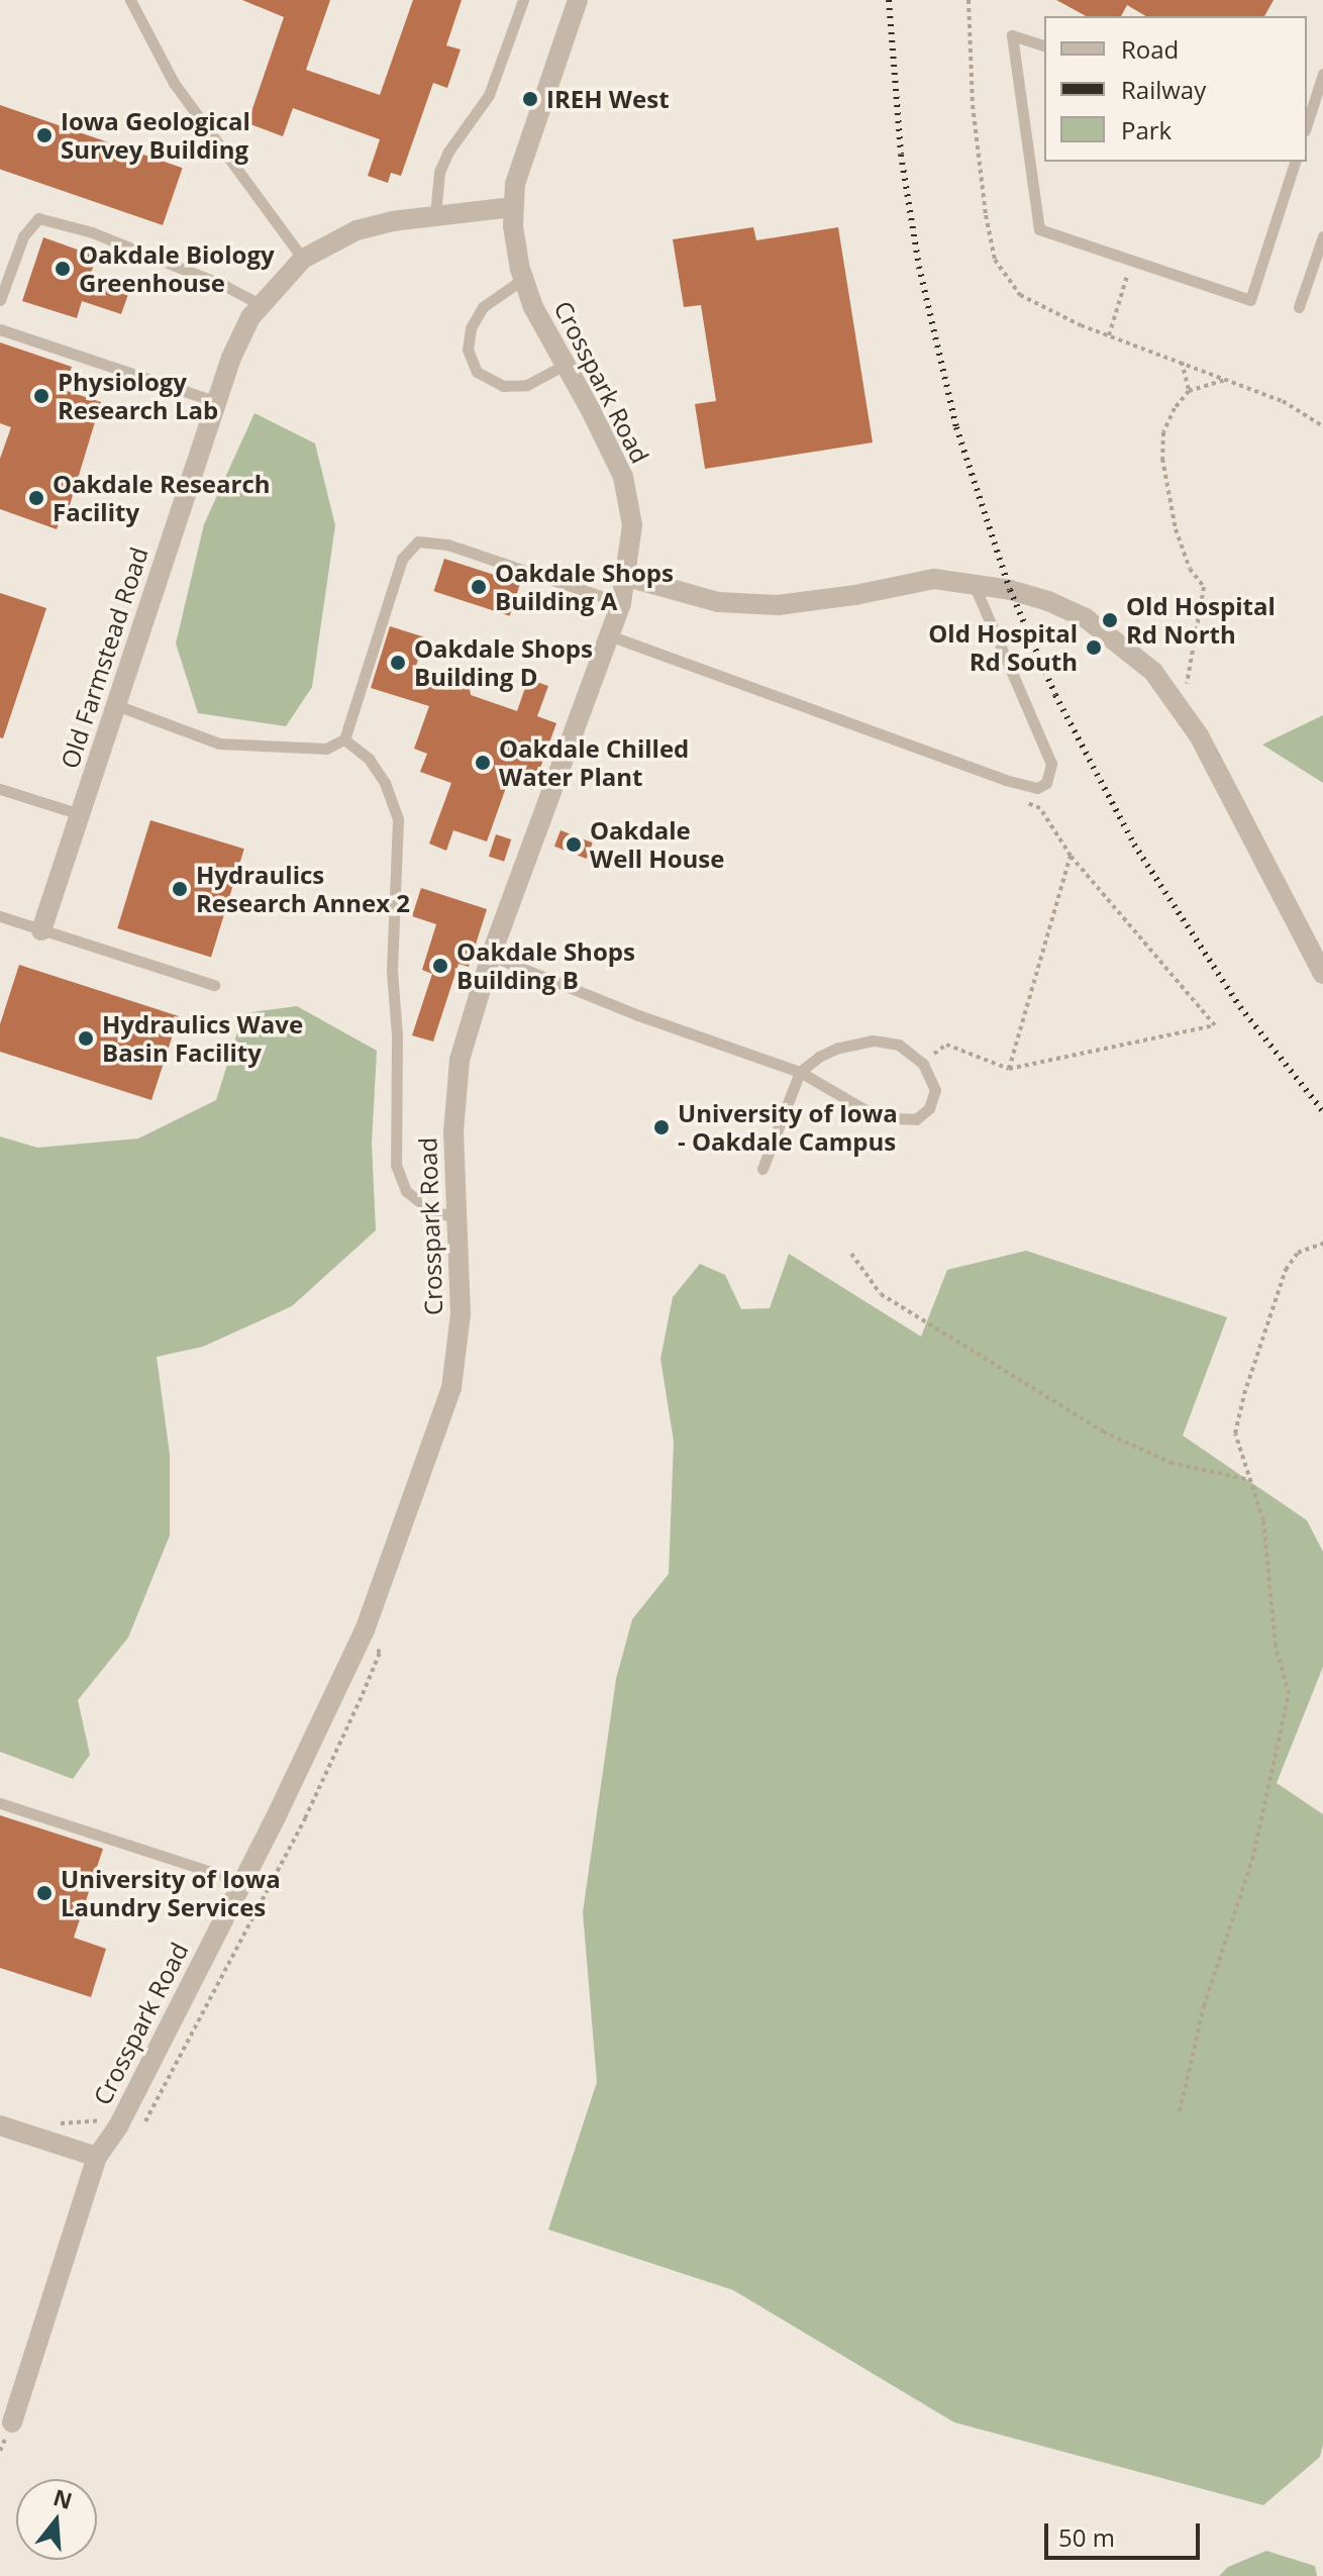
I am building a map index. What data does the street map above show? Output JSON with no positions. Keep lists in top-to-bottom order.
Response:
{
  "streets": {
    "street": ["Crosspark Road", "Old Farmstead Road"]
  },
  "crossings": [
    ["Crosspark Road", "Old Farmstead Road"]
  ],
  "places": [
    "IREH West",
    "Iowa Geological Survey Building",
    "Oakdale Biology Greenhouse",
    "Physiology Research Lab",
    "Oakdale Research Facility",
    "Oakdale Shops Building A",
    "Old Hospital Rd North",
    "Old Hospital Rd South",
    "Oakdale Shops Building D",
    "Oakdale Chilled Water Plant",
    "Oakdale Well House",
    "Hydraulics Research Annex 2",
    "Oakdale Shops Building B",
    "Hydraulics Wave Basin Facility",
    "University of Iowa - Oakdale Campus",
    "University of Iowa Laundry Services"
  ],
  "legend": ["Road", "Railway", "Park"],
  "scale_bar": "50 m",
  "north": "top"
}
